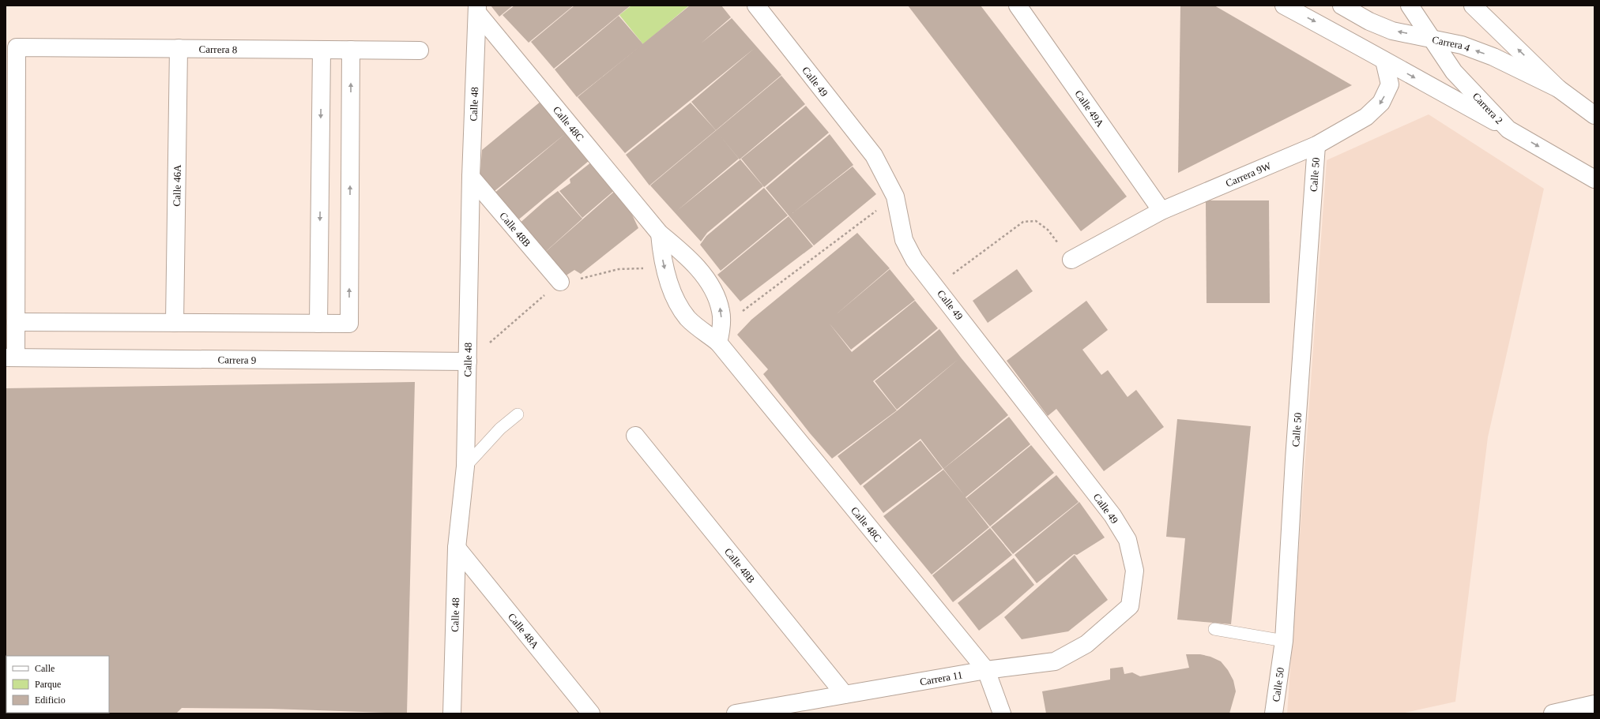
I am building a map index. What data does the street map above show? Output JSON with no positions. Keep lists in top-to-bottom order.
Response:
{
  "streets": {
    "street": [
      "Carrera 4",
      "Carrera 8",
      "Calle 49",
      "Calle 48",
      "Carrera 2",
      "Calle 49A",
      "Calle 48C",
      "Carrera 9W",
      "Calle 50",
      "Calle 46A",
      "Calle 48B",
      "Carrera 9",
      "Calle 48A",
      "Carrera 11"
    ]
  },
  "crossings": [
    ["Carrera 4", "Carrera 2"],
    ["Carrera 8", "Calle 46A"],
    ["Calle 49", "Carrera 11"],
    ["Calle 48", "Calle 48C"],
    ["Calle 48", "Calle 48B"],
    ["Calle 48", "Carrera 9"],
    ["Calle 48", "Calle 48A"],
    ["Calle 49A", "Carrera 9W"],
    ["Calle 48C", "Carrera 11"],
    ["Carrera 9W", "Calle 50"],
    ["Calle 48B", "Carrera 11"]
  ],
  "legend": ["Calle", "Parque", "Edificio"]
}
